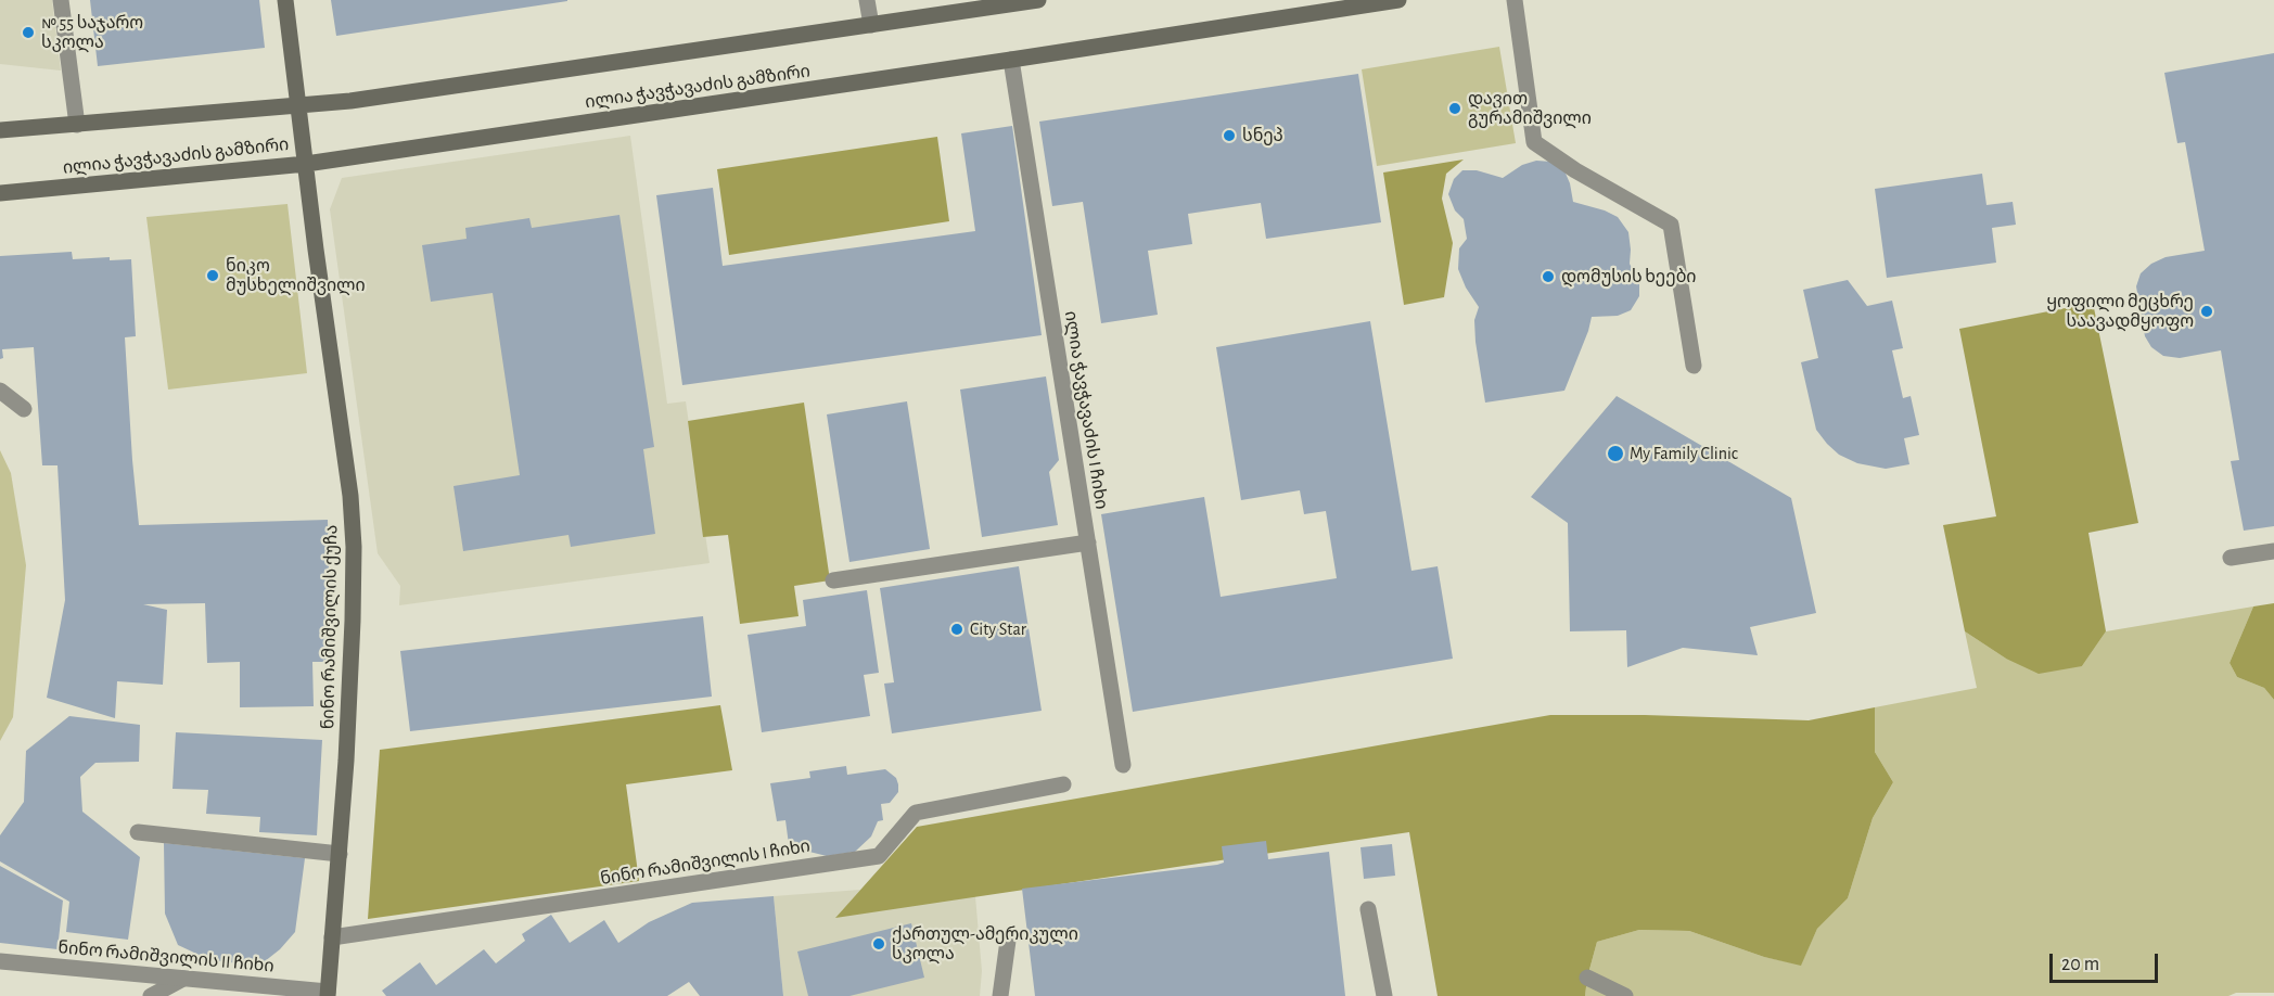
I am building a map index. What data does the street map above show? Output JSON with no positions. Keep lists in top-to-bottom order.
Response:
{
  "streets": {
    "main road": ["ილია ჭავჭავაძის გამზირი", "ნინო რამიშვილის ქუჩა"],
    "street": ["ილია ჭავჭავაძის I ჩიხი", "ნინო რამიშვილის I ჩიხი", "ნინო რამიშვილის II ჩიხი"]
  },
  "crossings": [
    ["ილია ჭავჭავაძის გამზირი", "ილია ჭავჭავაძის I ჩიხი"],
    ["ილია ჭავჭავაძის გამზირი", "ნინო რამიშვილის ქუჩა"],
    ["ნინო რამიშვილის ქუჩა", "ნინო რამიშვილის I ჩიხი"],
    ["ნინო რამიშვილის ქუჩა", "ნინო რამიშვილის II ჩიხი"]
  ],
  "places": [
    "№ 55 საჯარო სკოლა",
    "დავით გურამიშვილი",
    "სნეპ",
    "ნიკო მუსხელიშვილი",
    "დომუსის ხეები",
    "ყოფილი მეცხრე საავადმყოფო",
    "My Family Clinic",
    "City Star",
    "ქართულ-ამერიკული სკოლა"
  ],
  "scale_bar": "20 m"
}
